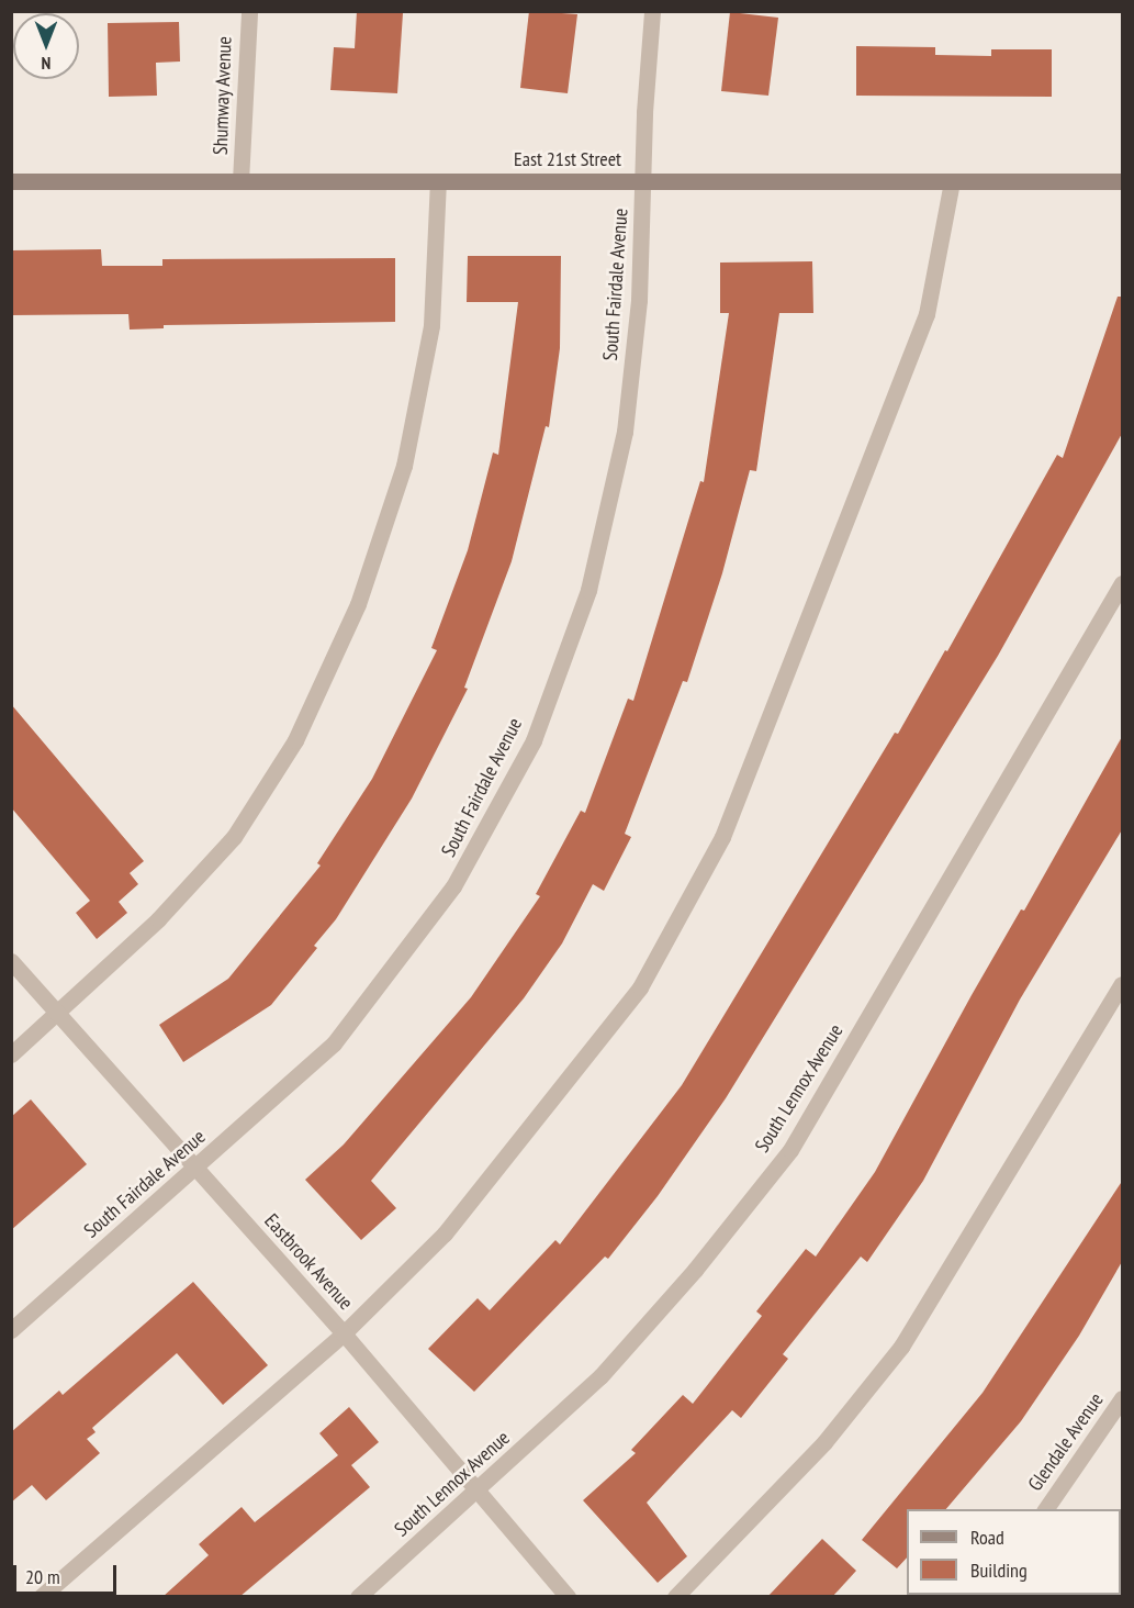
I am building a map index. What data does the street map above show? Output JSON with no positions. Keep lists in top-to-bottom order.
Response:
{
  "streets": {
    "street": [
      "Shumway Avenue",
      "East 21st Street",
      "South Fairdale Avenue",
      "South Lennox Avenue",
      "Eastbrook Avenue",
      "Glendale Avenue"
    ]
  },
  "crossings": [
    ["Shumway Avenue", "East 21st Street"],
    ["East 21st Street", "South Fairdale Avenue"],
    ["South Fairdale Avenue", "Eastbrook Avenue"],
    ["South Lennox Avenue", "Eastbrook Avenue"]
  ],
  "legend": ["Road", "Building"],
  "scale_bar": "20 m",
  "north": "bottom"
}
